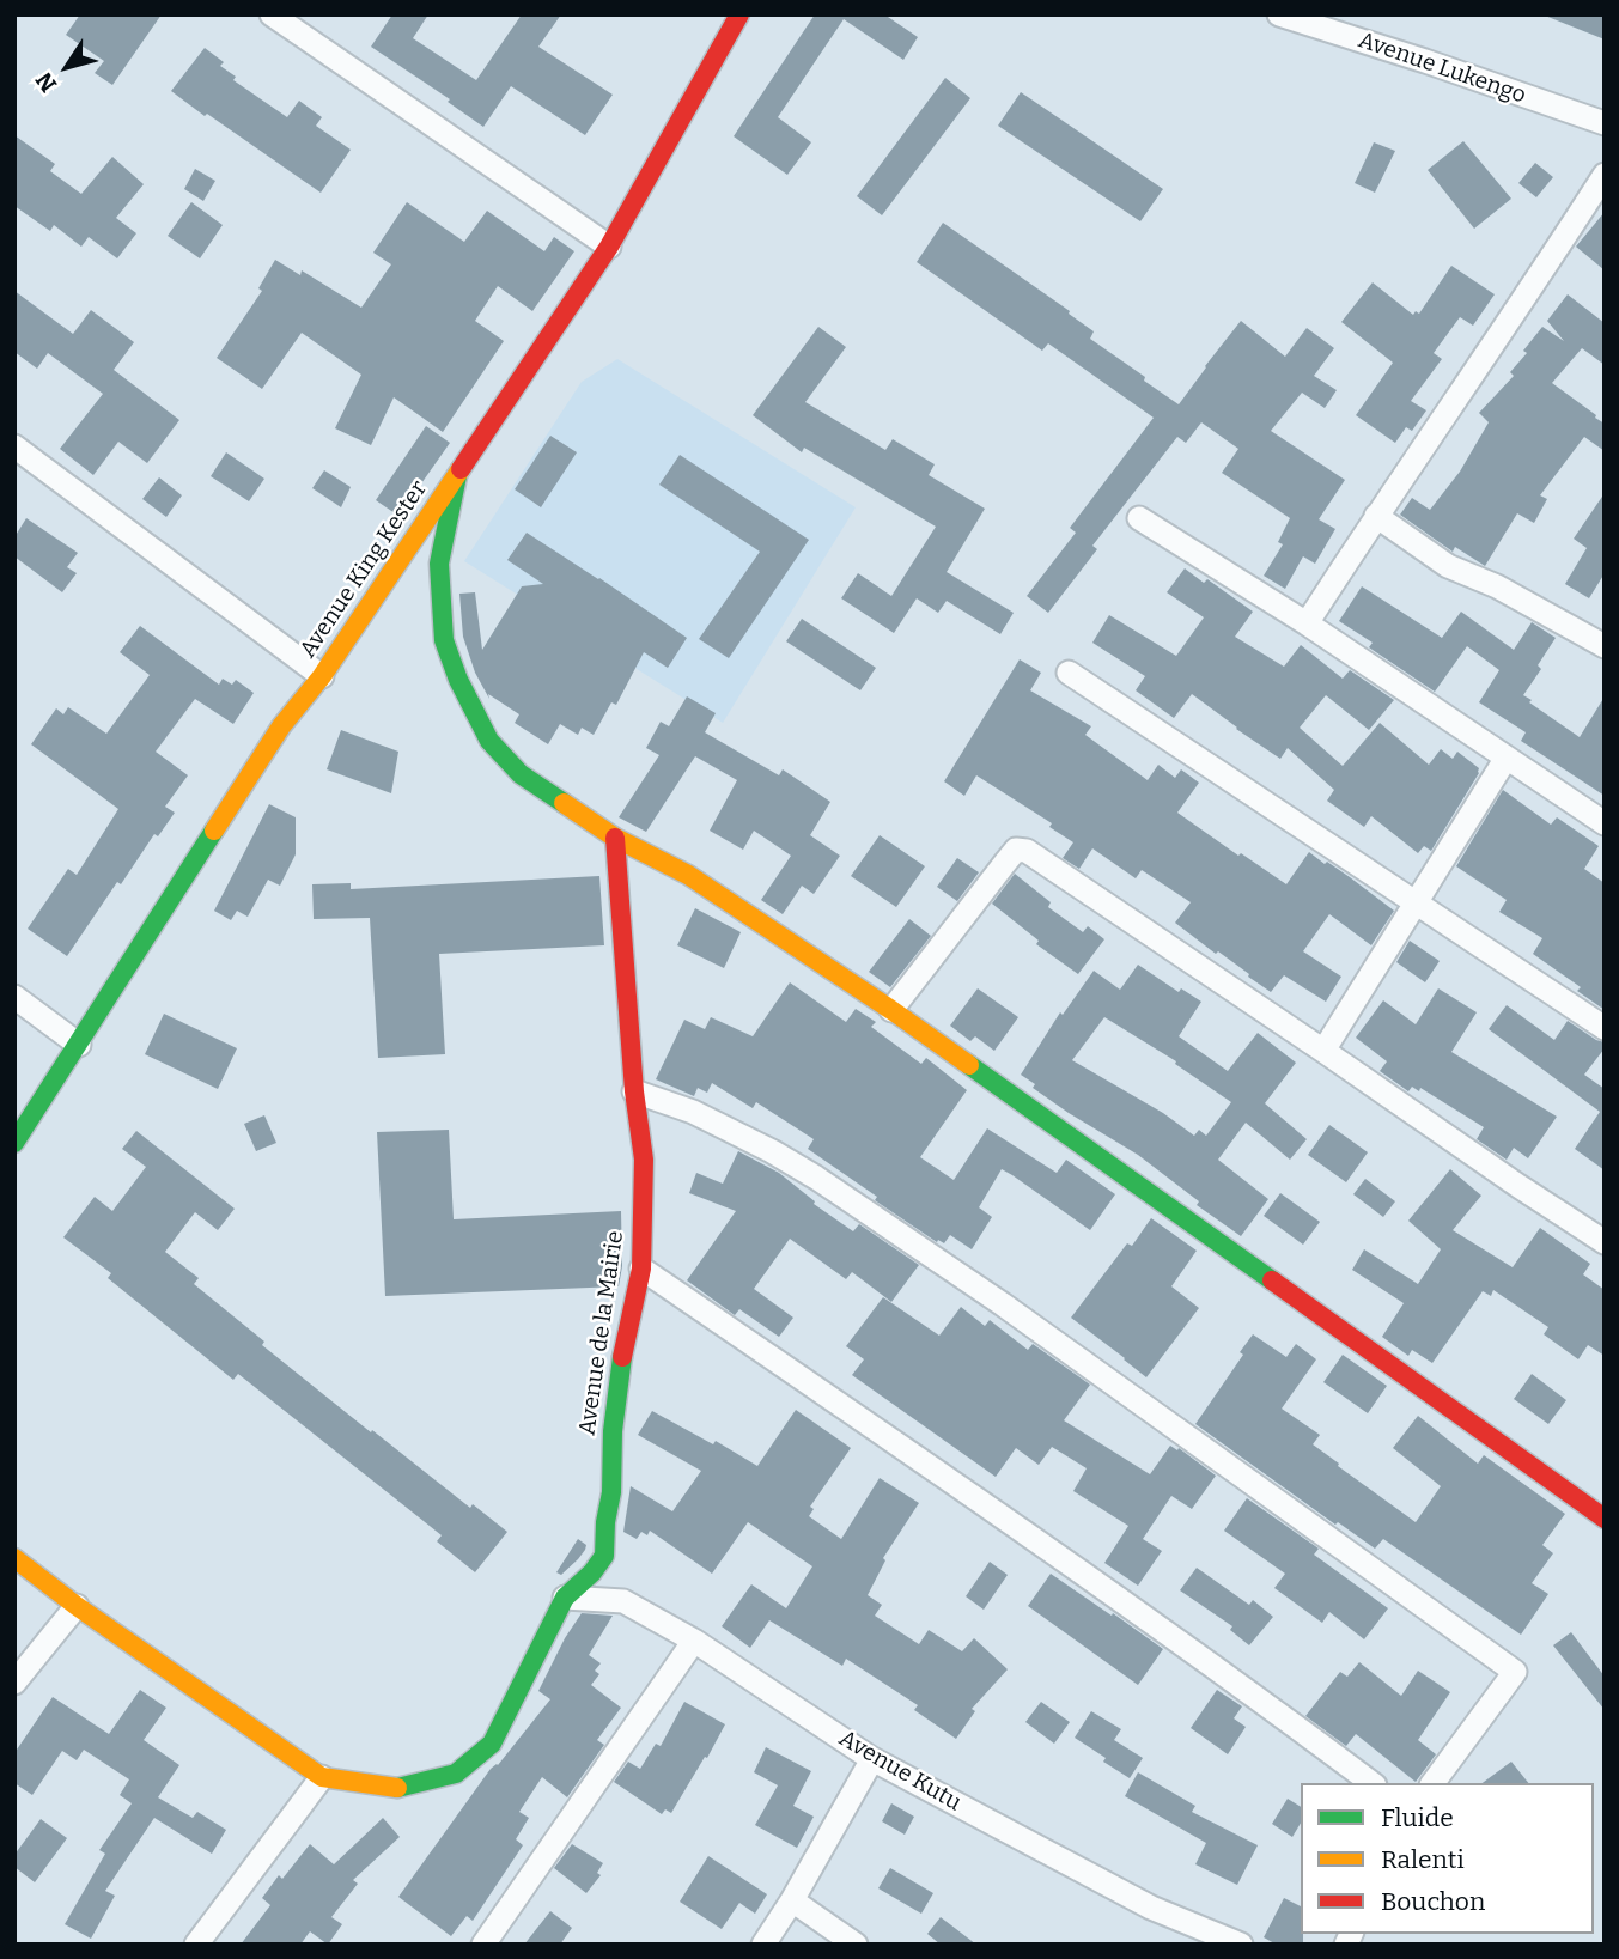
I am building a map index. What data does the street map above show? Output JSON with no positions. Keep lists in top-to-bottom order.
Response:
{
  "streets": {
    "street": [
      "Avenue Lukengo",
      "Avenue King Kester",
      "Avenue de la Mairie",
      "Avenue Kutu"
    ]
  },
  "crossings": [
    ["Avenue de la Mairie", "Avenue Kutu"]
  ],
  "legend": ["Fluide", "Ralenti", "Bouchon"],
  "north": "bottom left"
}
